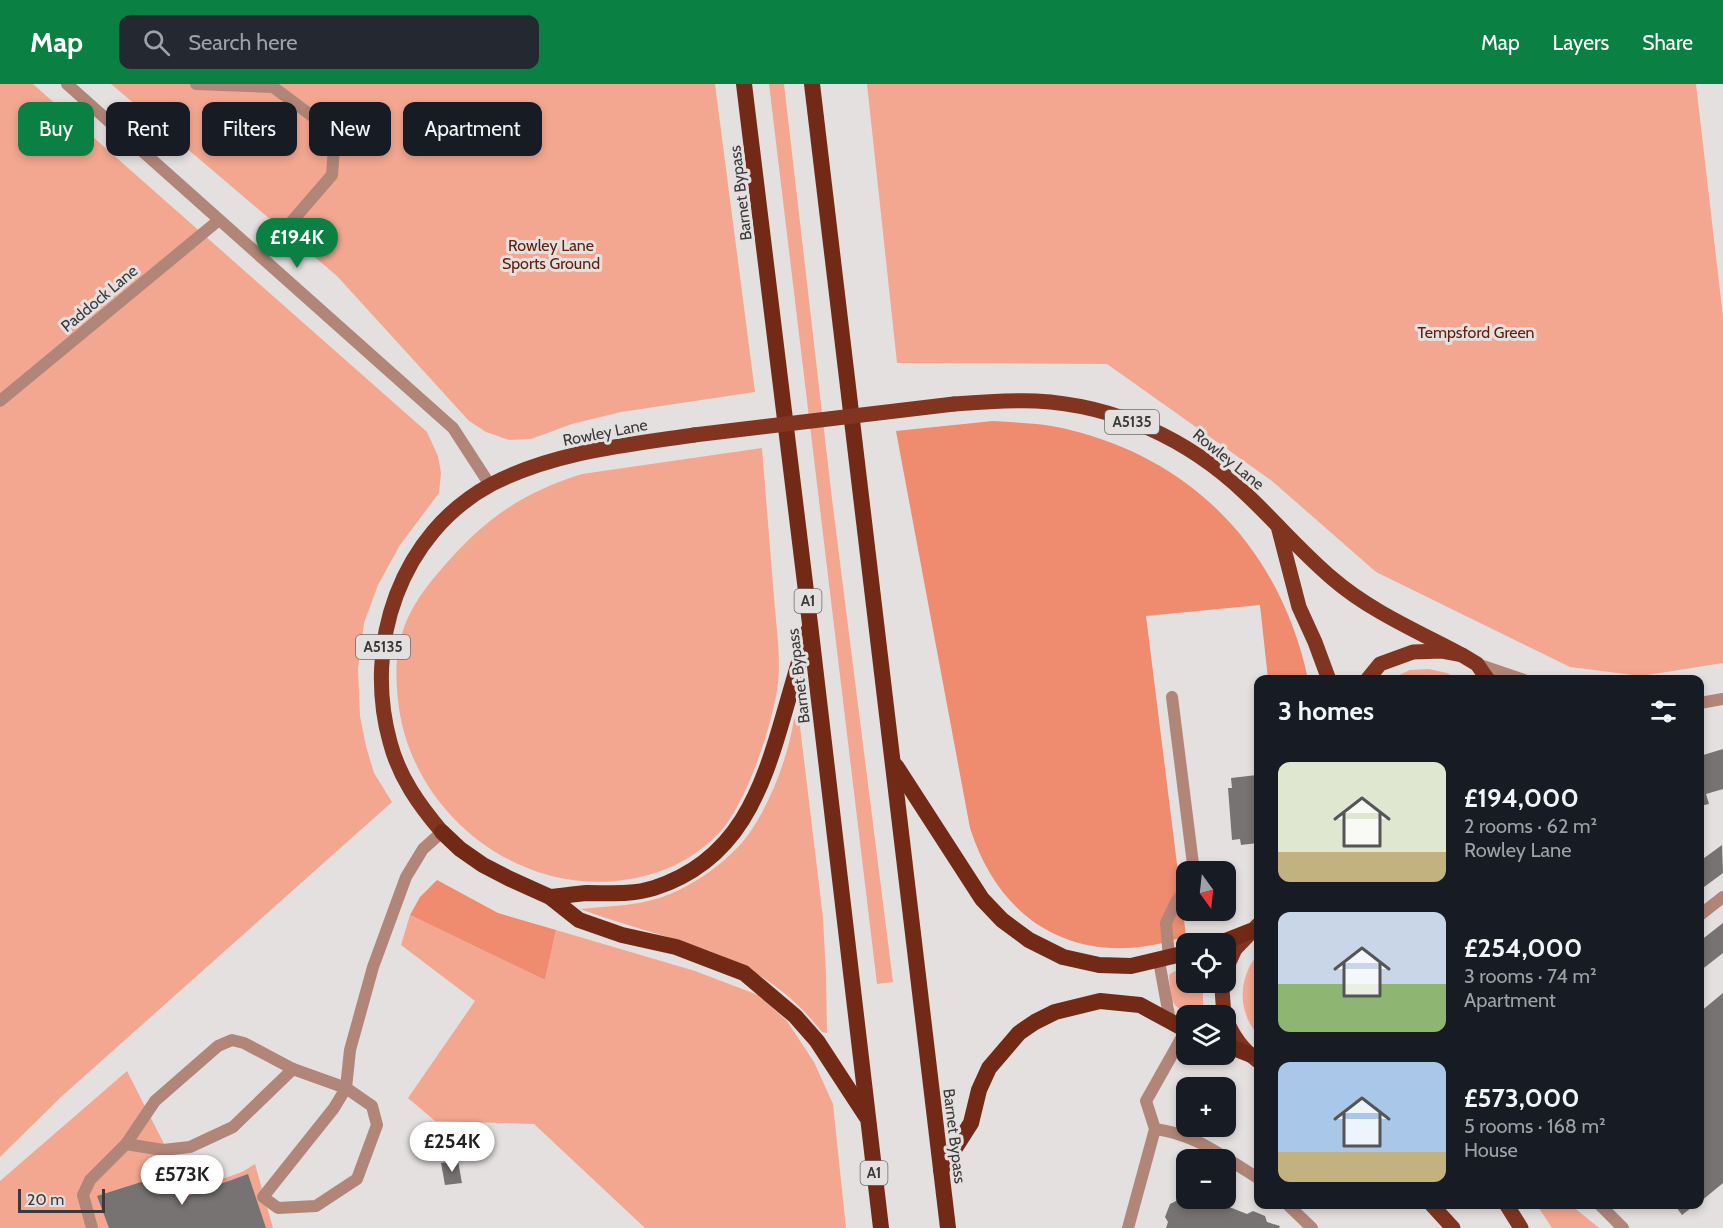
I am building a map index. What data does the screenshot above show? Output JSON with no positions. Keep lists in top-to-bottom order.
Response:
{
  "streets": {
    "highway": ["Barnet Bypass", "A1"],
    "main road": ["A5135", "Rowley Lane"],
    "street": ["Paddock Lane"]
  },
  "crossings": [
    ["A5135", "Rowley Lane"]
  ],
  "parks": ["Rowley Lane Sports Ground", "Tempsford Green"],
  "scale_bar": "20 m",
  "north": "bottom",
  "page": {
    "header": "Map",
    "search": "Search here",
    "nav": ["Map", "Layers", "Share"],
    "chip": [
      "Buy",
      "Rent",
      "Filters",
      "New",
      "Apartment"
    ],
    "price": ["£194K", "£254K", "£573K"],
    "heading": "3 homes",
    "list": [
      {
        "name": "£194,000",
        "note": "2 rooms · 62 m² · Rowley Lane"
      },
      {
        "name": "£254,000",
        "note": "3 rooms · 74 m² · Apartment"
      },
      {
        "name": "£573,000",
        "note": "5 rooms · 168 m² · House"
      }
    ],
    "map_buttons": ["+", "−"],
    "scale": "20 m"
  }
}
